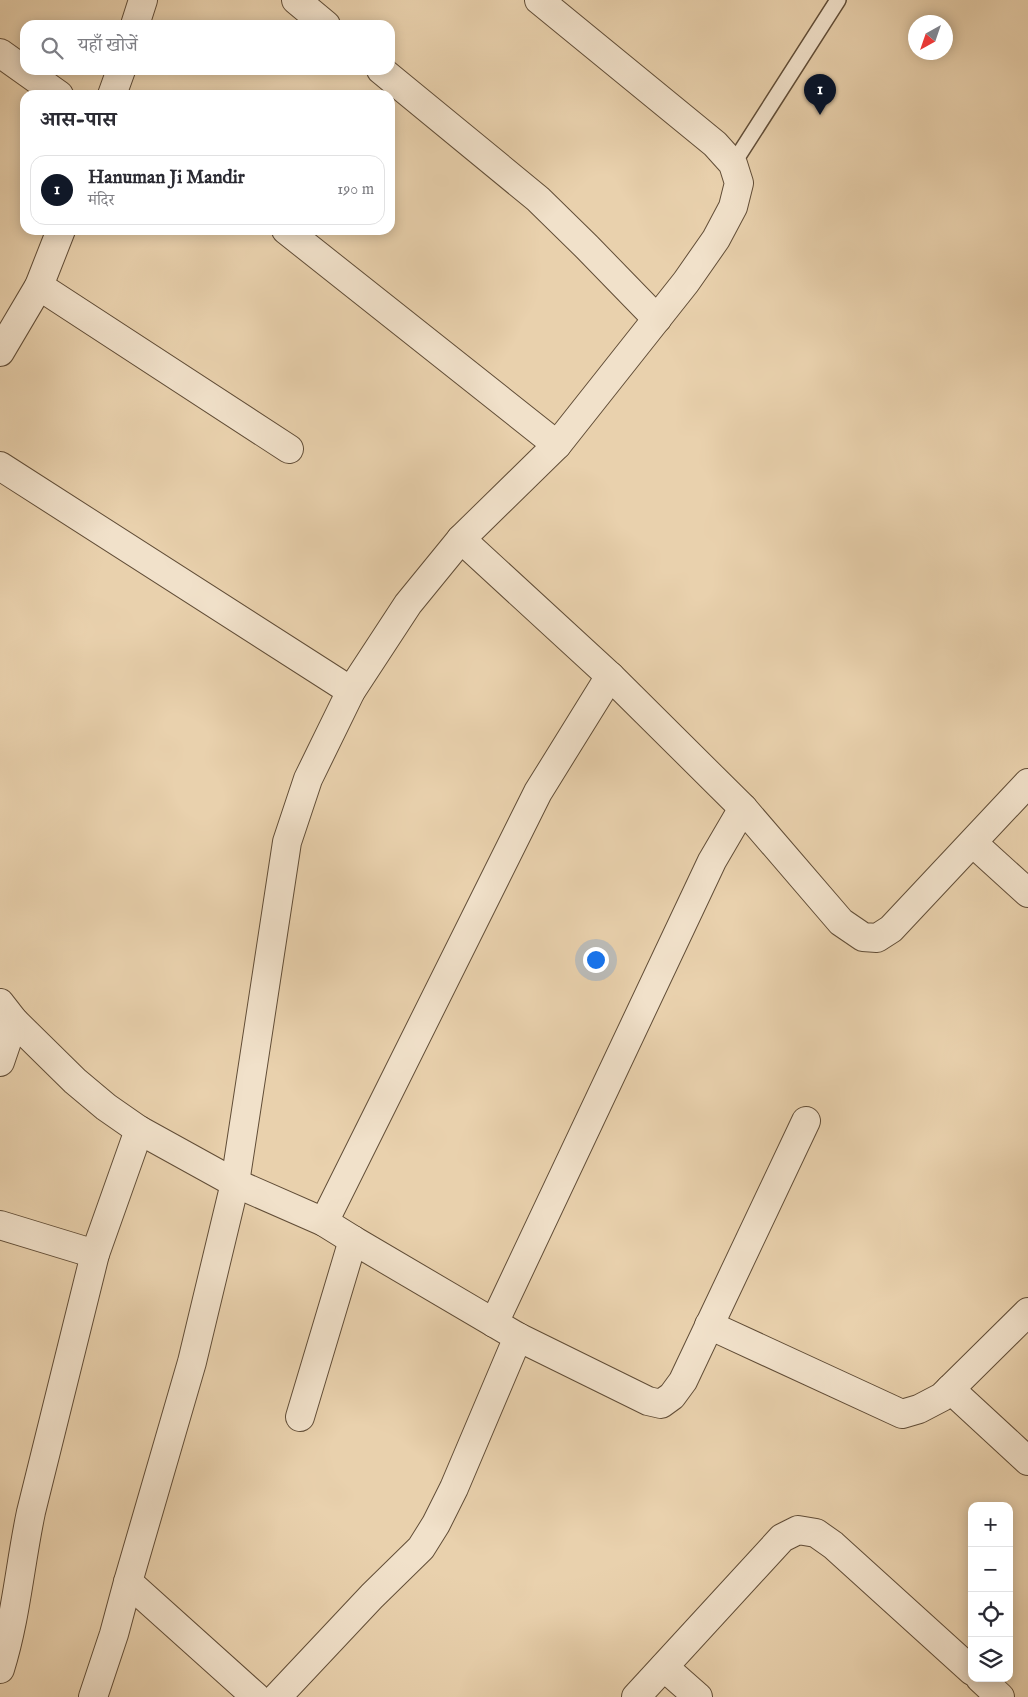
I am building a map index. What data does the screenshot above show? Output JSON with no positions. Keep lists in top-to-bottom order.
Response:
{
  "north": "bottom left",
  "page": {
    "search": "यहाँ खोजें",
    "pins": "1",
    "heading": "आस-पास",
    "list": [
      {
        "mark": "1",
        "name": "Hanuman Ji Mandir",
        "note": "मंदिर",
        "value": "190 m"
      }
    ],
    "map_buttons": ["+", "−"]
  }
}
